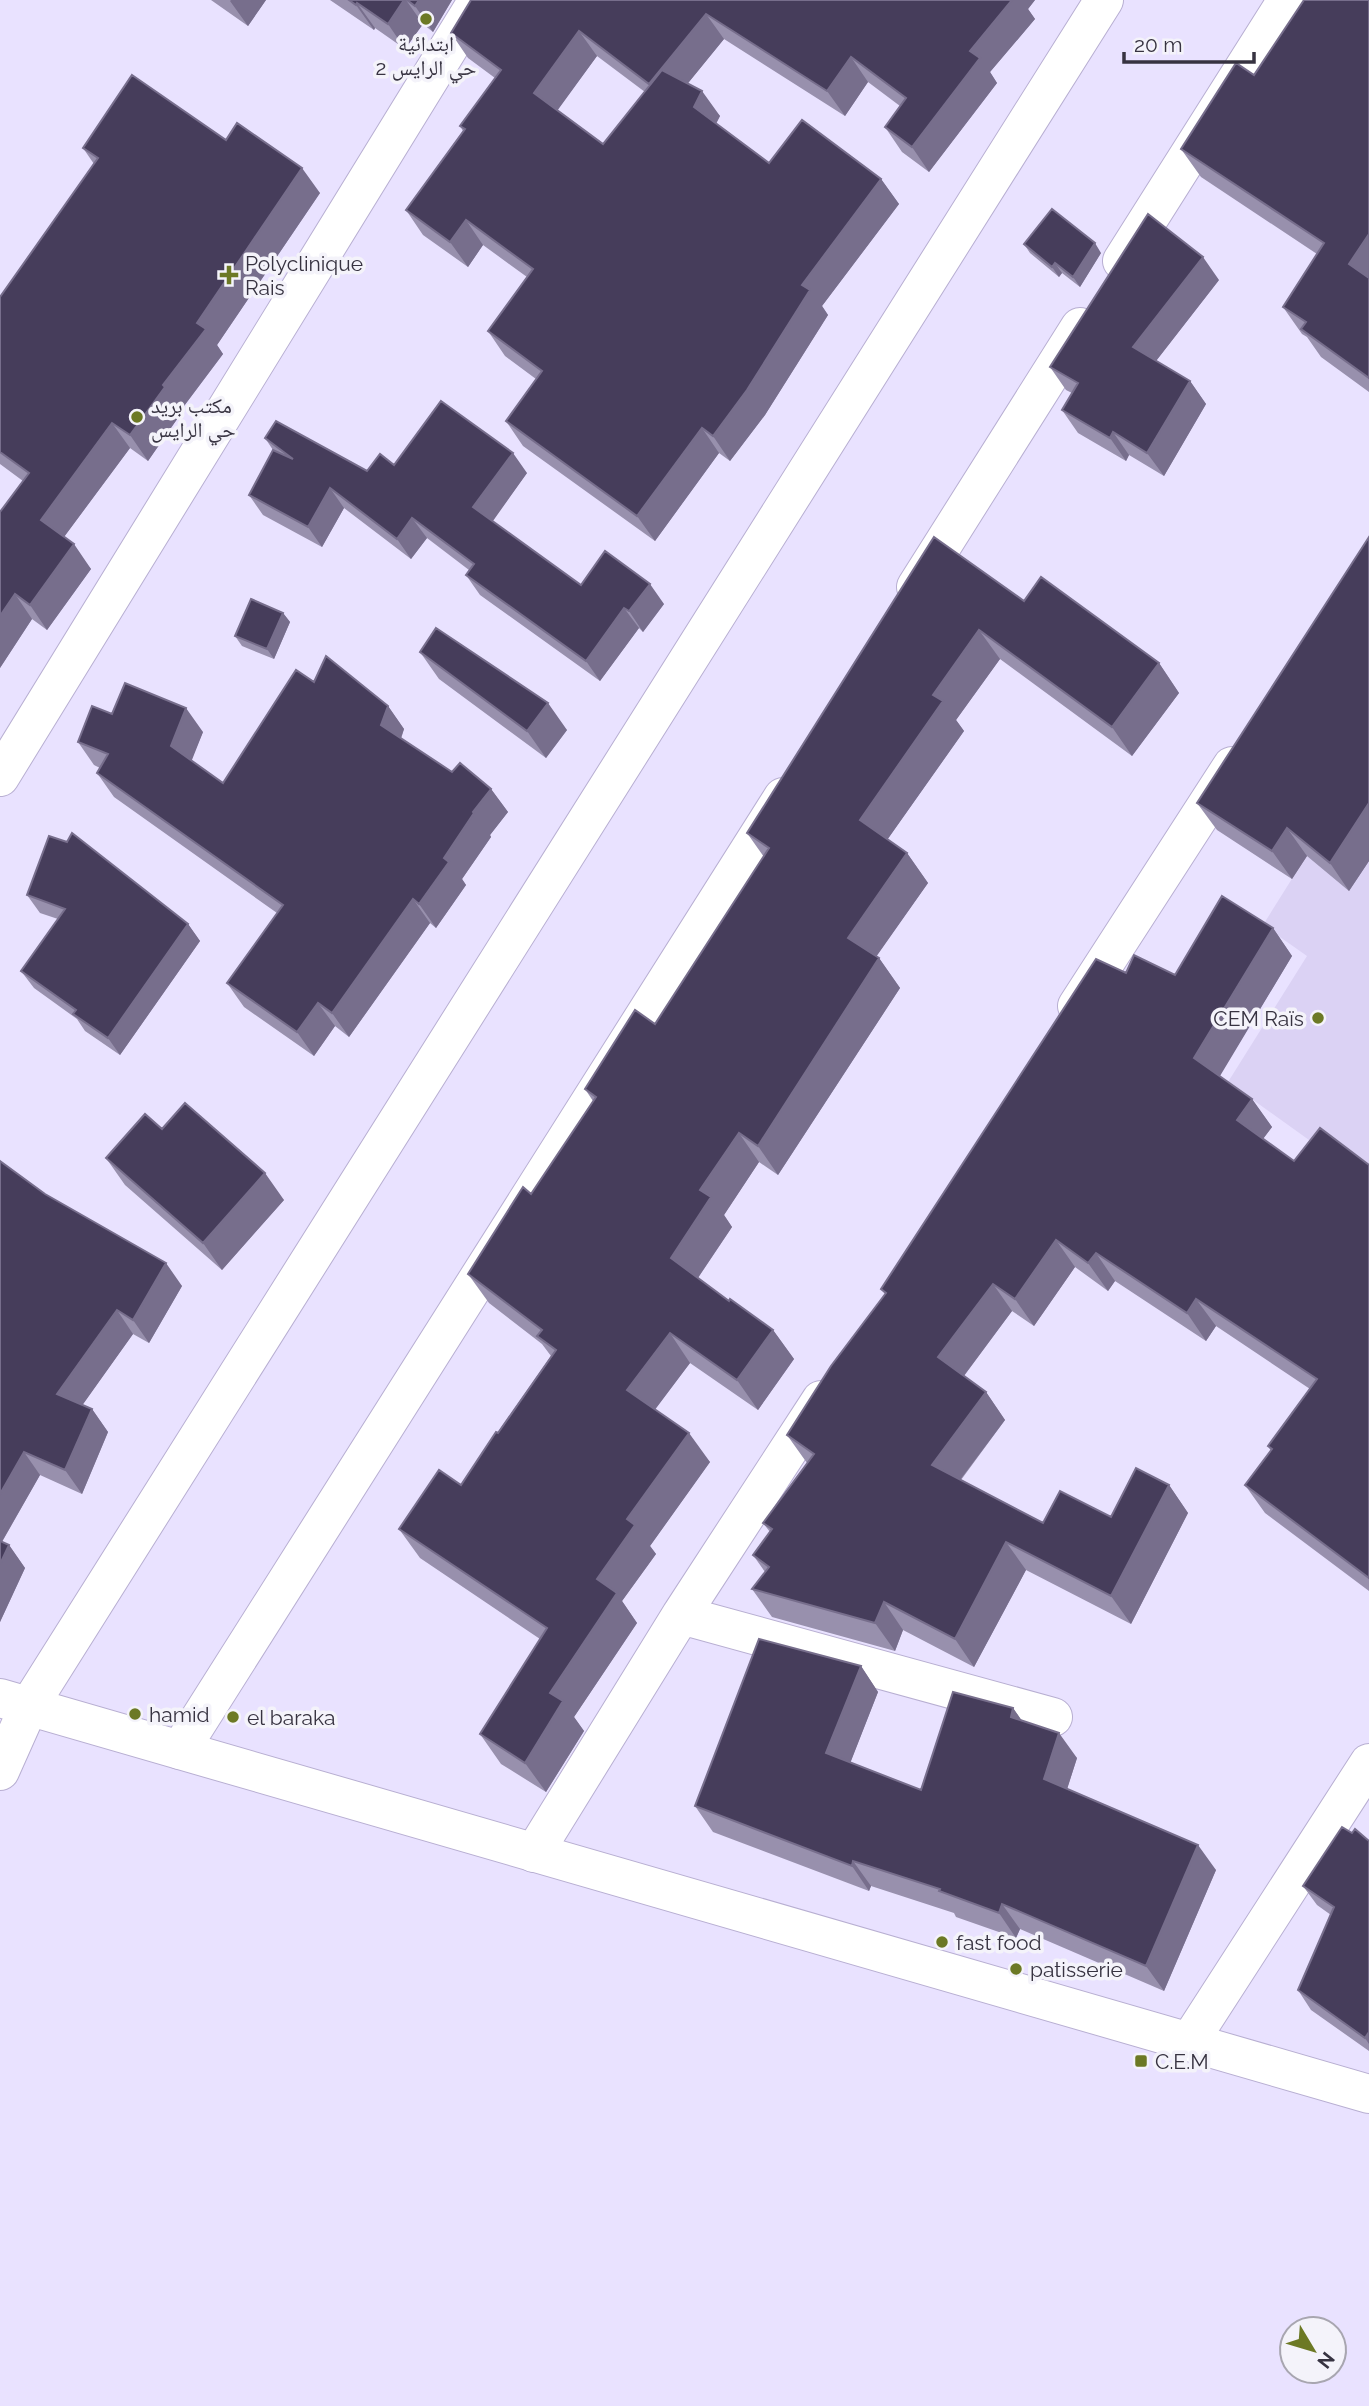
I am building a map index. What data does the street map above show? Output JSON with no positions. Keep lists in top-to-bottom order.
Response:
{
  "places": {
    "other": [
      "ابتدائية حي الرايس 2",
      "مكتب بريد حي الرايس",
      "CEM Raïs",
      "hamid",
      "el baraka",
      "fast food",
      "patisserie"
    ],
    "health": ["Polyclinique Rais"],
    "transit": ["C.E.M"]
  },
  "scale_bar": "20 m",
  "north": "bottom right"
}
